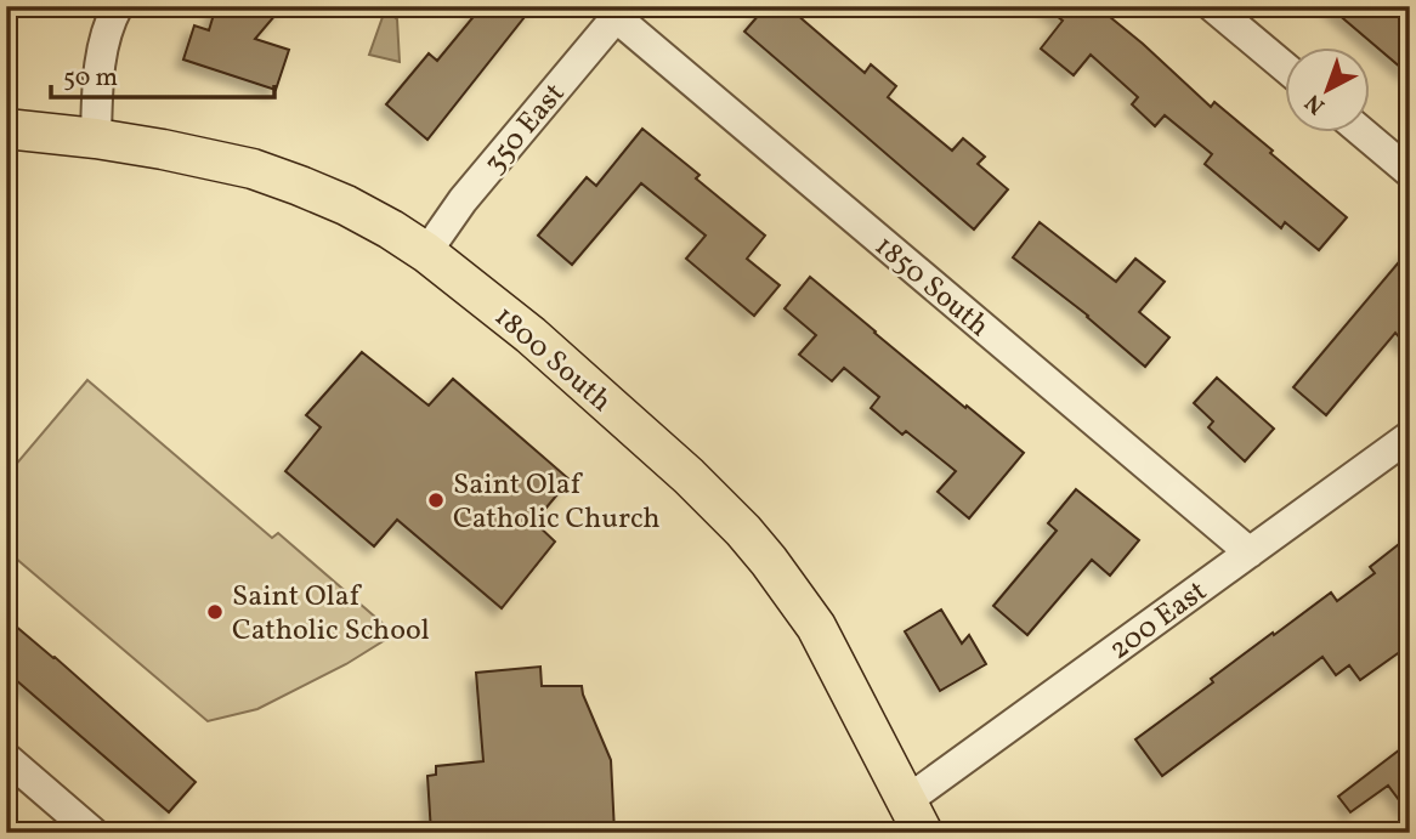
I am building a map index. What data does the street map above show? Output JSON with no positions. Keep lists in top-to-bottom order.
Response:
{
  "streets": {
    "main road": ["1800 South"],
    "street": ["350 East", "1850 South", "200 East"]
  },
  "crossings": [
    ["350 East", "1850 South"],
    ["350 East", "1800 South"],
    ["1850 South", "200 East"],
    ["1800 South", "200 East"]
  ],
  "places": ["Saint Olaf Catholic Church", "Saint Olaf Catholic School"],
  "scale_bar": "50 m",
  "north": "bottom left"
}
